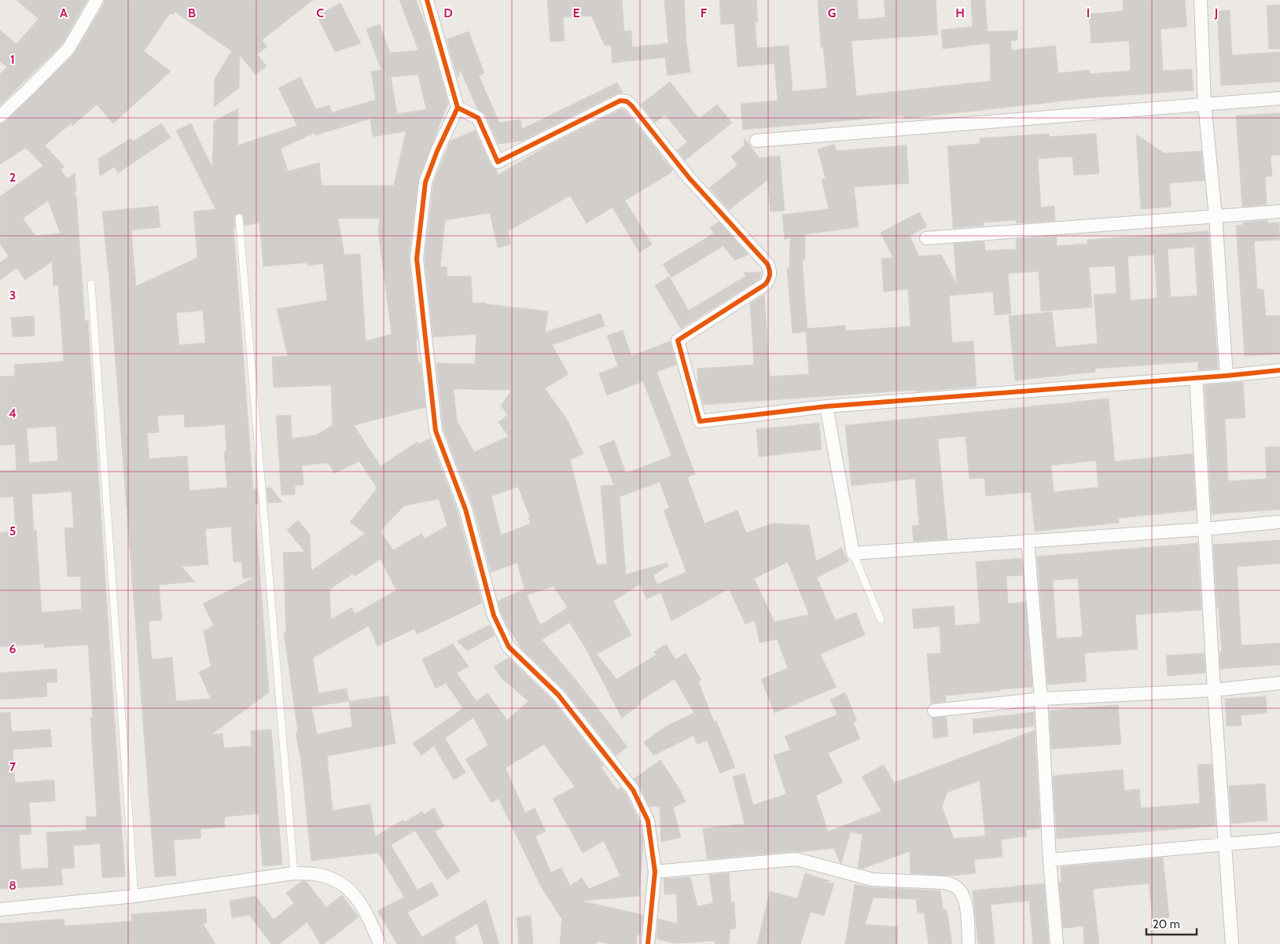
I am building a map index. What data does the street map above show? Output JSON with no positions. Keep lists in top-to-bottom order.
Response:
{
  "scale_bar": "20 m",
  "grid": {
    "columns": [
      "A",
      "B",
      "C",
      "D",
      "E",
      "F",
      "G",
      "H",
      "I",
      "J"
    ],
    "rows": [
      "1",
      "2",
      "3",
      "4",
      "5",
      "6",
      "7",
      "8"
    ]
  }
}
